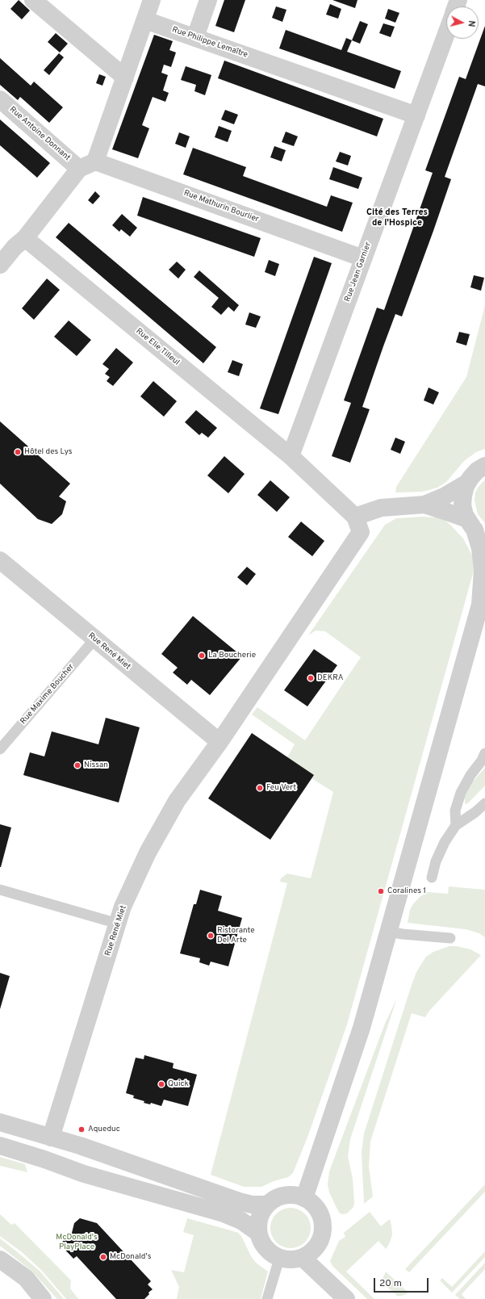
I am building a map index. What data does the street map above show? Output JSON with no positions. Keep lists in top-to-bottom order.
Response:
{
  "streets": {
    "street": [
      "Rue Philippe Lemaître",
      "Rue Antoine Donnant",
      "Rue Mathurin Bourlier",
      "Rue Jean Garnier",
      "Rue Elie Tilleul",
      "Rue René Miet"
    ],
    "lane": ["Rue Maxime Boucher"]
  },
  "crossings": [
    ["Rue Philippe Lemaître", "Rue Jean Garnier"],
    ["Rue Mathurin Bourlier", "Rue Jean Garnier"],
    ["Rue Jean Garnier", "Rue Elie Tilleul"],
    ["Rue Elie Tilleul", "Rue René Miet"],
    ["Rue René Miet", "Rue Maxime Boucher"]
  ],
  "districts": ["Cité des Terres de l'Hospice"],
  "parks": ["McDonald's PlayPlace"],
  "places": [
    "Hôtel des Lys",
    "La Boucherie",
    "DEKRA",
    "Nissan",
    "Feu Vert",
    "Coralines 1",
    "Ristorante Del Arte",
    "Quick",
    "Aqueduc",
    "McDonald's"
  ],
  "scale_bar": "20 m",
  "north": "right"
}
